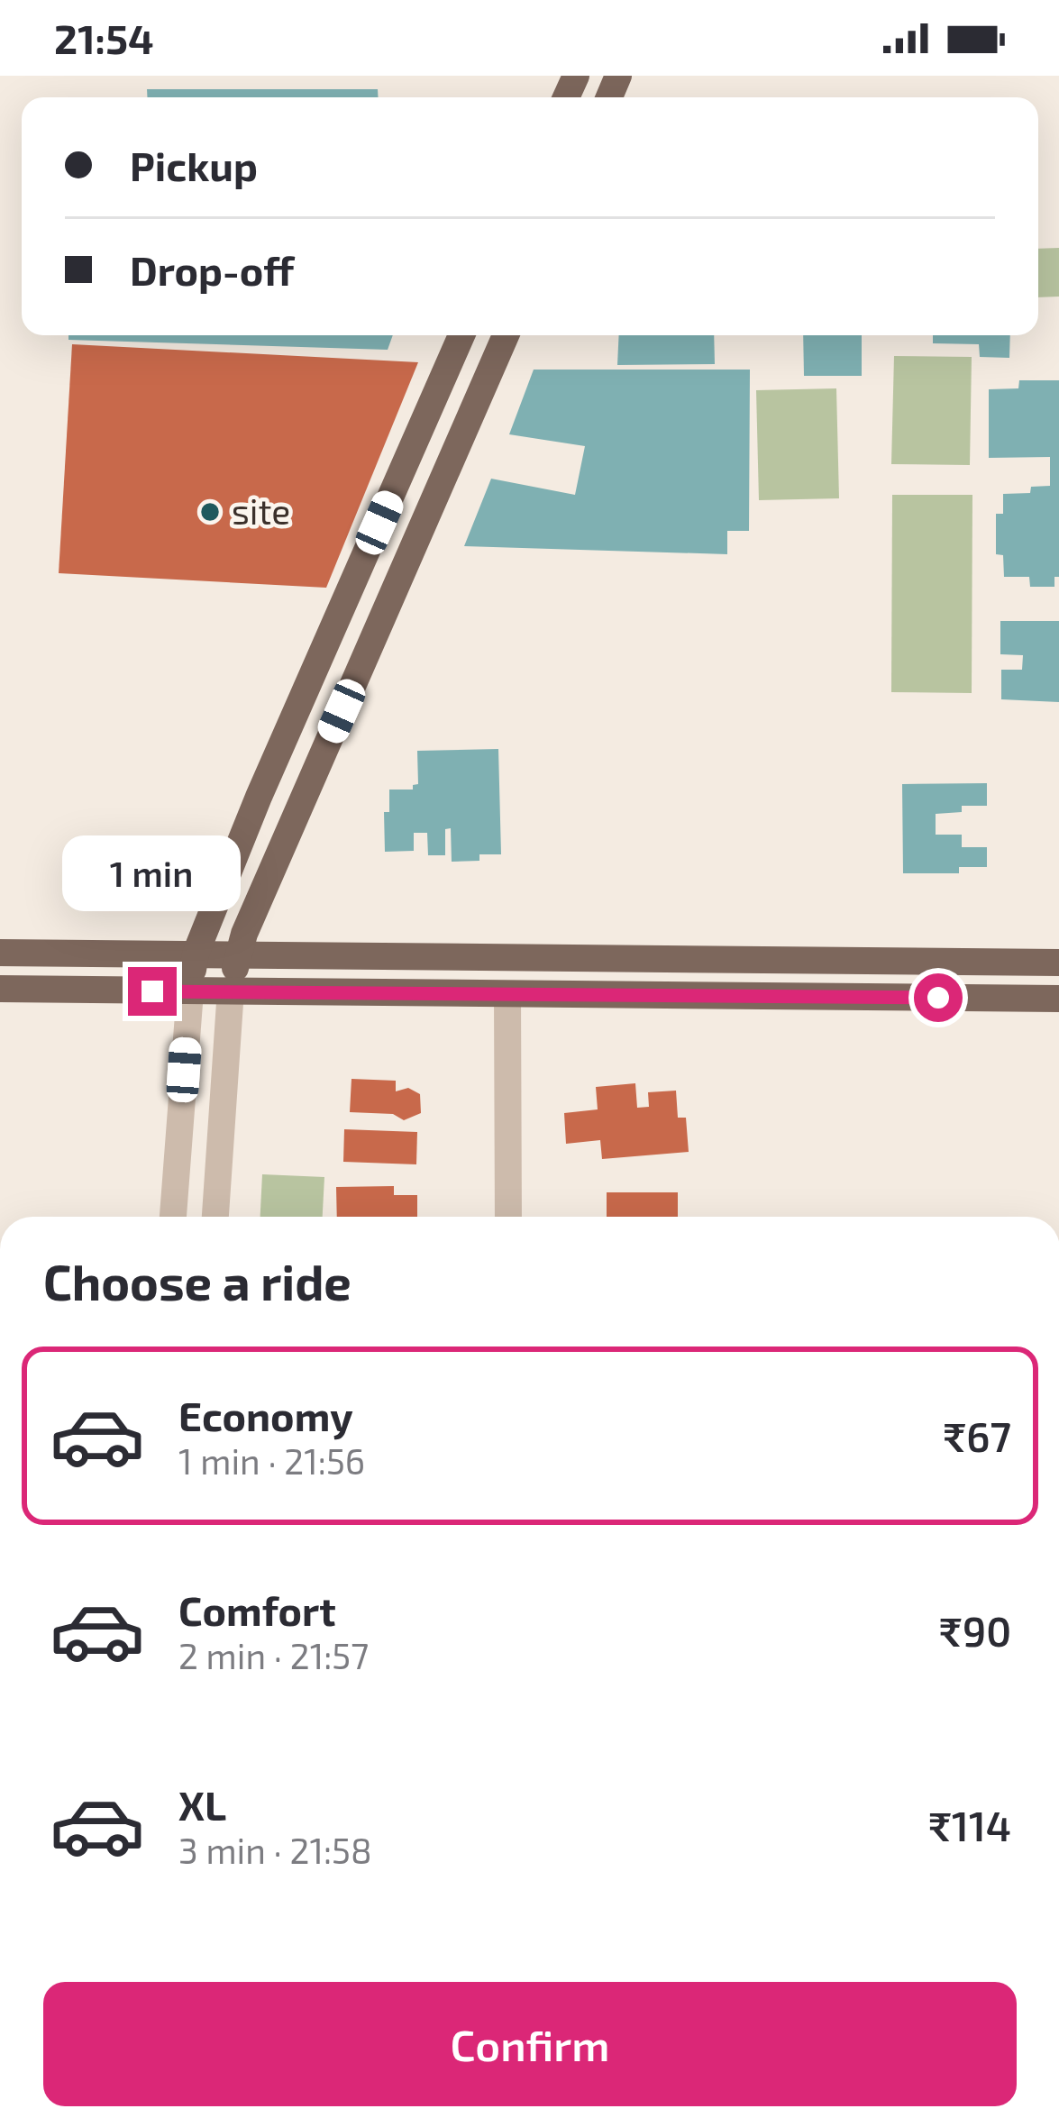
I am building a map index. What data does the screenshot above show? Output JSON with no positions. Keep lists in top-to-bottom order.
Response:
{
  "places": ["site"],
  "page": {
    "status": "21:54",
    "banner": ["Pickup", "Drop-off"],
    "bubble": "1 min",
    "heading": "Choose a ride",
    "list": [
      {
        "name": "Economy",
        "note": "1 min · 21:56",
        "value": "₹67"
      },
      {
        "name": "Comfort",
        "note": "2 min · 21:57",
        "value": "₹90"
      },
      {
        "name": "XL",
        "note": "3 min · 21:58",
        "value": "₹114"
      }
    ],
    "buttons": "Confirm"
  }
}
